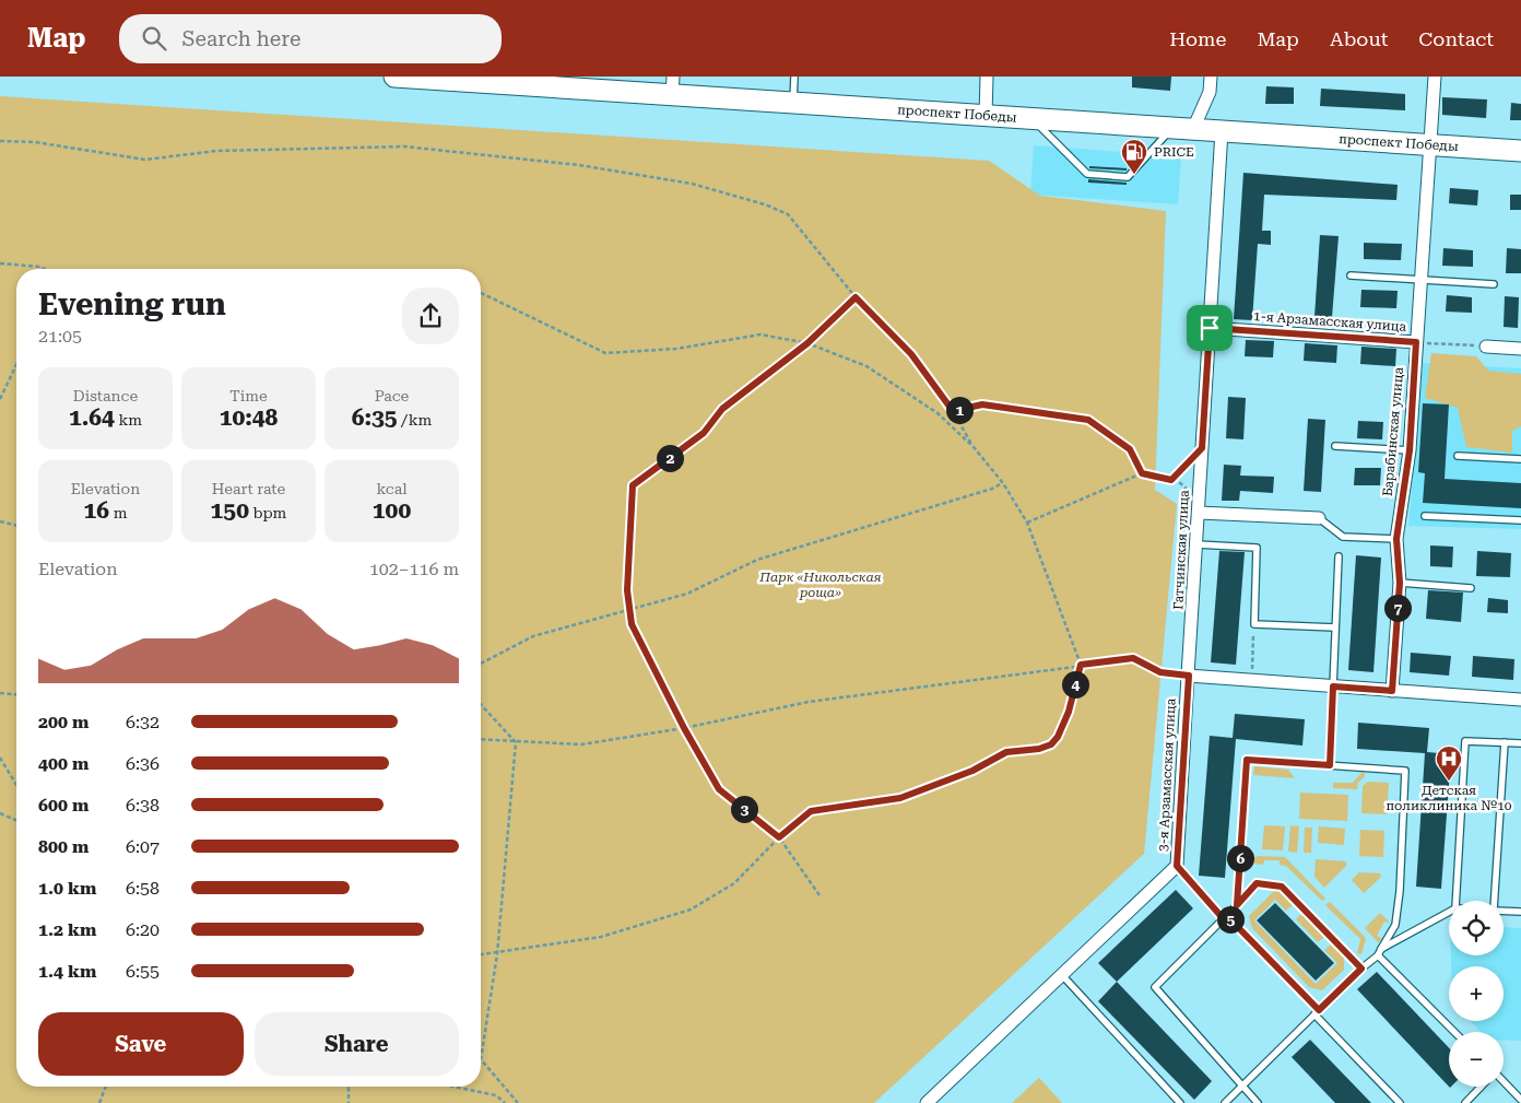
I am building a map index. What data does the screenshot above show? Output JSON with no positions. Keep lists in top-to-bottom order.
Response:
{
  "streets": {
    "main road": ["проспект Победы"],
    "street": [
      "1-я Арзамасская улица",
      "Барабинская улица",
      "Гатчинская улица",
      "3-я Арзамасская улица"
    ]
  },
  "crossings": [
    ["проспект Победы", "Барабинская улица"],
    ["проспект Победы", "Гатчинская улица"],
    ["1-я Арзамасская улица", "Барабинская улица"],
    ["1-я Арзамасская улица", "Гатчинская улица"],
    ["Гатчинская улица", "3-я Арзамасская улица"]
  ],
  "parks": ["Парк «Никольская роща»"],
  "places": {
    "fuel station": ["PRICE"],
    "hospital": ["Детская поликлиника №10"]
  },
  "page": {
    "header": "Map",
    "search": "Search here",
    "nav": [
      "Home",
      "Map",
      "About",
      "Contact"
    ],
    "heading": ["Evening run", "21:05"],
    "stats": [
      ["Distance", "1.64 km"],
      ["Time", "10:48"],
      ["Pace", "6:35 /km"],
      ["Elevation", "16 m"],
      ["Heart rate", "150 bpm"],
      ["kcal", "100"]
    ],
    "pins": [
      "1",
      "2",
      "7",
      "4",
      "3",
      "6",
      "5"
    ],
    "chart": ["Elevation", "102–116 m"],
    "list": [
      {
        "name": "200 m",
        "note": "6:32"
      },
      {
        "name": "400 m",
        "note": "6:36"
      },
      {
        "name": "600 m",
        "note": "6:38"
      },
      {
        "name": "800 m",
        "note": "6:07"
      },
      {
        "name": "1.0 km",
        "note": "6:58"
      },
      {
        "name": "1.2 km",
        "note": "6:20"
      },
      {
        "name": "1.4 km",
        "note": "6:55"
      }
    ],
    "map_buttons": ["+", "−"],
    "buttons": ["Save", "Share"]
  }
}
